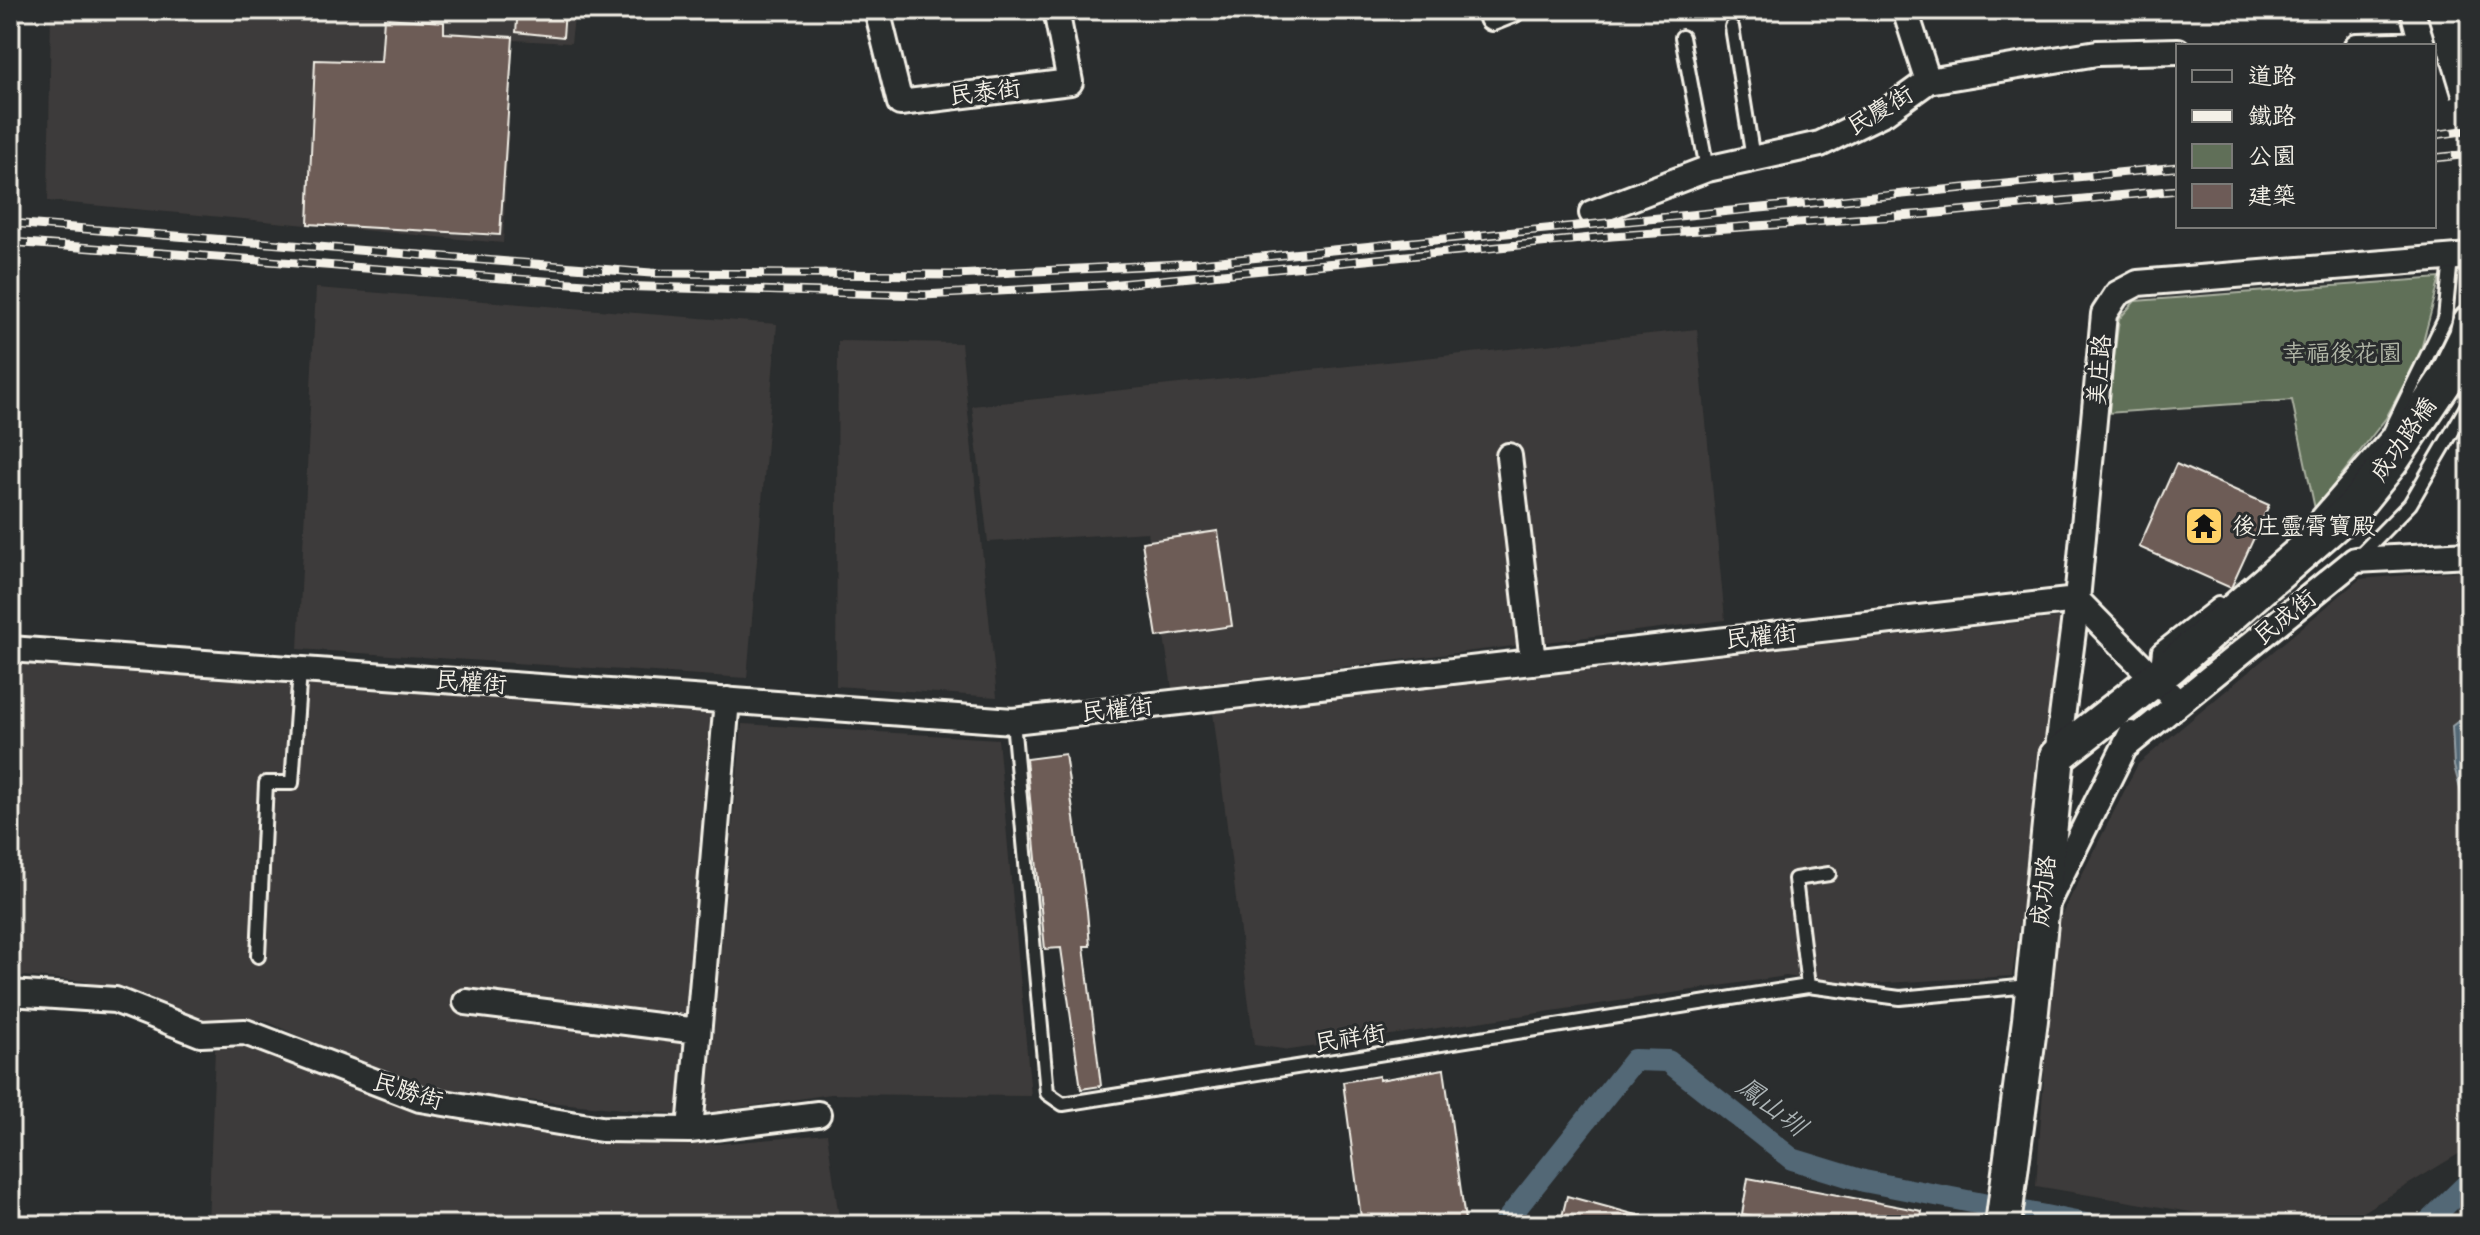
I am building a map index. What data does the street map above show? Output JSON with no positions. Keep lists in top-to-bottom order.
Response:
{
  "streets": {
    "street": [
      "民泰街",
      "民慶街",
      "美庄路",
      "成功路橋",
      "民成街",
      "民權街",
      "成功路",
      "民勝街"
    ],
    "lane": ["民祥街"]
  },
  "crossings": [
    ["美庄路", "民權街"],
    ["美庄路", "成功路"],
    ["民權街", "民祥街"],
    ["成功路", "民祥街"]
  ],
  "water": ["鳳山圳"],
  "parks": ["幸福後花園"],
  "places": {
    "temple": ["後庄靈霄寶殿"]
  },
  "legend": [
    "道路",
    "鐵路",
    "公園",
    "建築"
  ]
}
